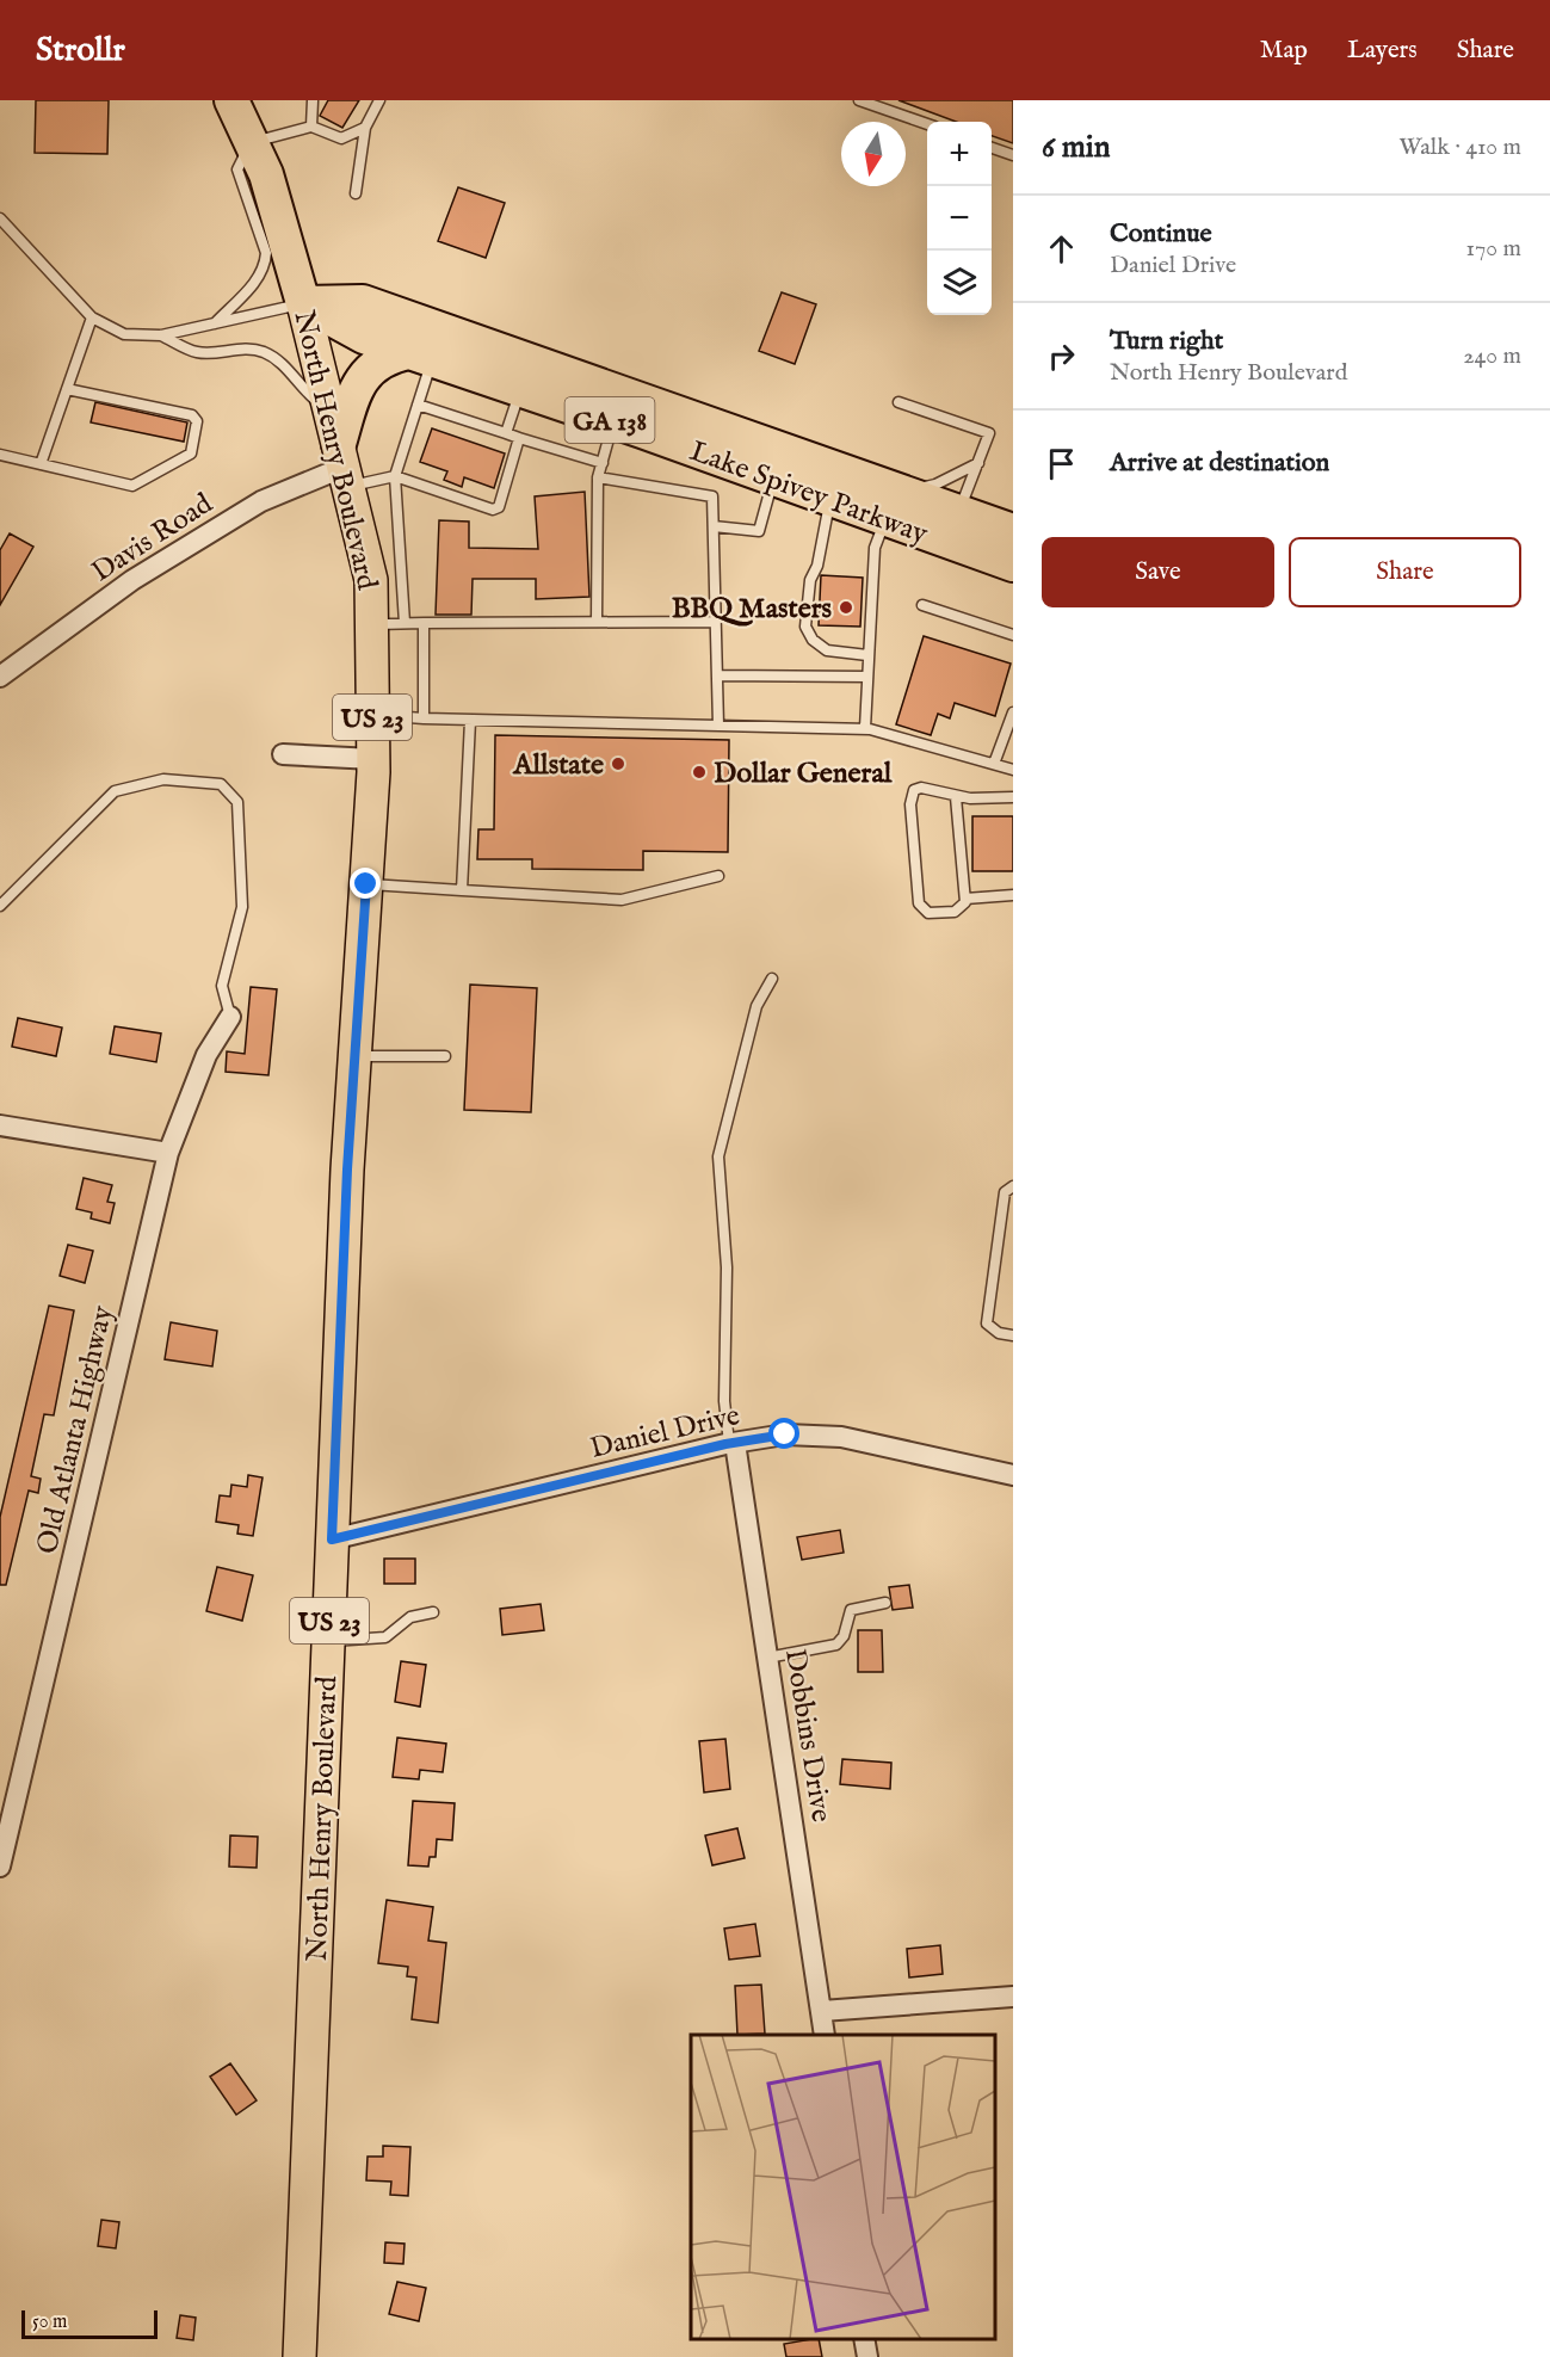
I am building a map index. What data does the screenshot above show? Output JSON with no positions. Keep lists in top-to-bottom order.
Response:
{
  "streets": {
    "highway": [
      "GA 138",
      "North Henry Boulevard",
      "Lake Spivey Parkway",
      "US 23"
    ],
    "street": [
      "Davis Road",
      "Old Atlanta Highway",
      "Daniel Drive",
      "Dobbins Drive"
    ]
  },
  "crossings": [
    ["North Henry Boulevard", "Lake Spivey Parkway"],
    ["North Henry Boulevard", "Davis Road"],
    ["North Henry Boulevard", "Daniel Drive"],
    ["Daniel Drive", "Dobbins Drive"]
  ],
  "places": ["BBQ Masters", "Allstate", "Dollar General"],
  "scale_bar": "50 m",
  "north": "bottom",
  "page": {
    "header": "Strollr",
    "nav": ["Map", "Layers", "Share"],
    "heading": ["6 min", "Walk · 410 m"],
    "map_buttons": ["+", "−"],
    "list": [
      ["Continue", "Daniel Drive", "170 m"],
      ["Turn right", "North Henry Boulevard", "240 m"],
      "Arrive at destination"
    ],
    "buttons": ["Save", "Share"],
    "scale": "50 m"
  }
}
